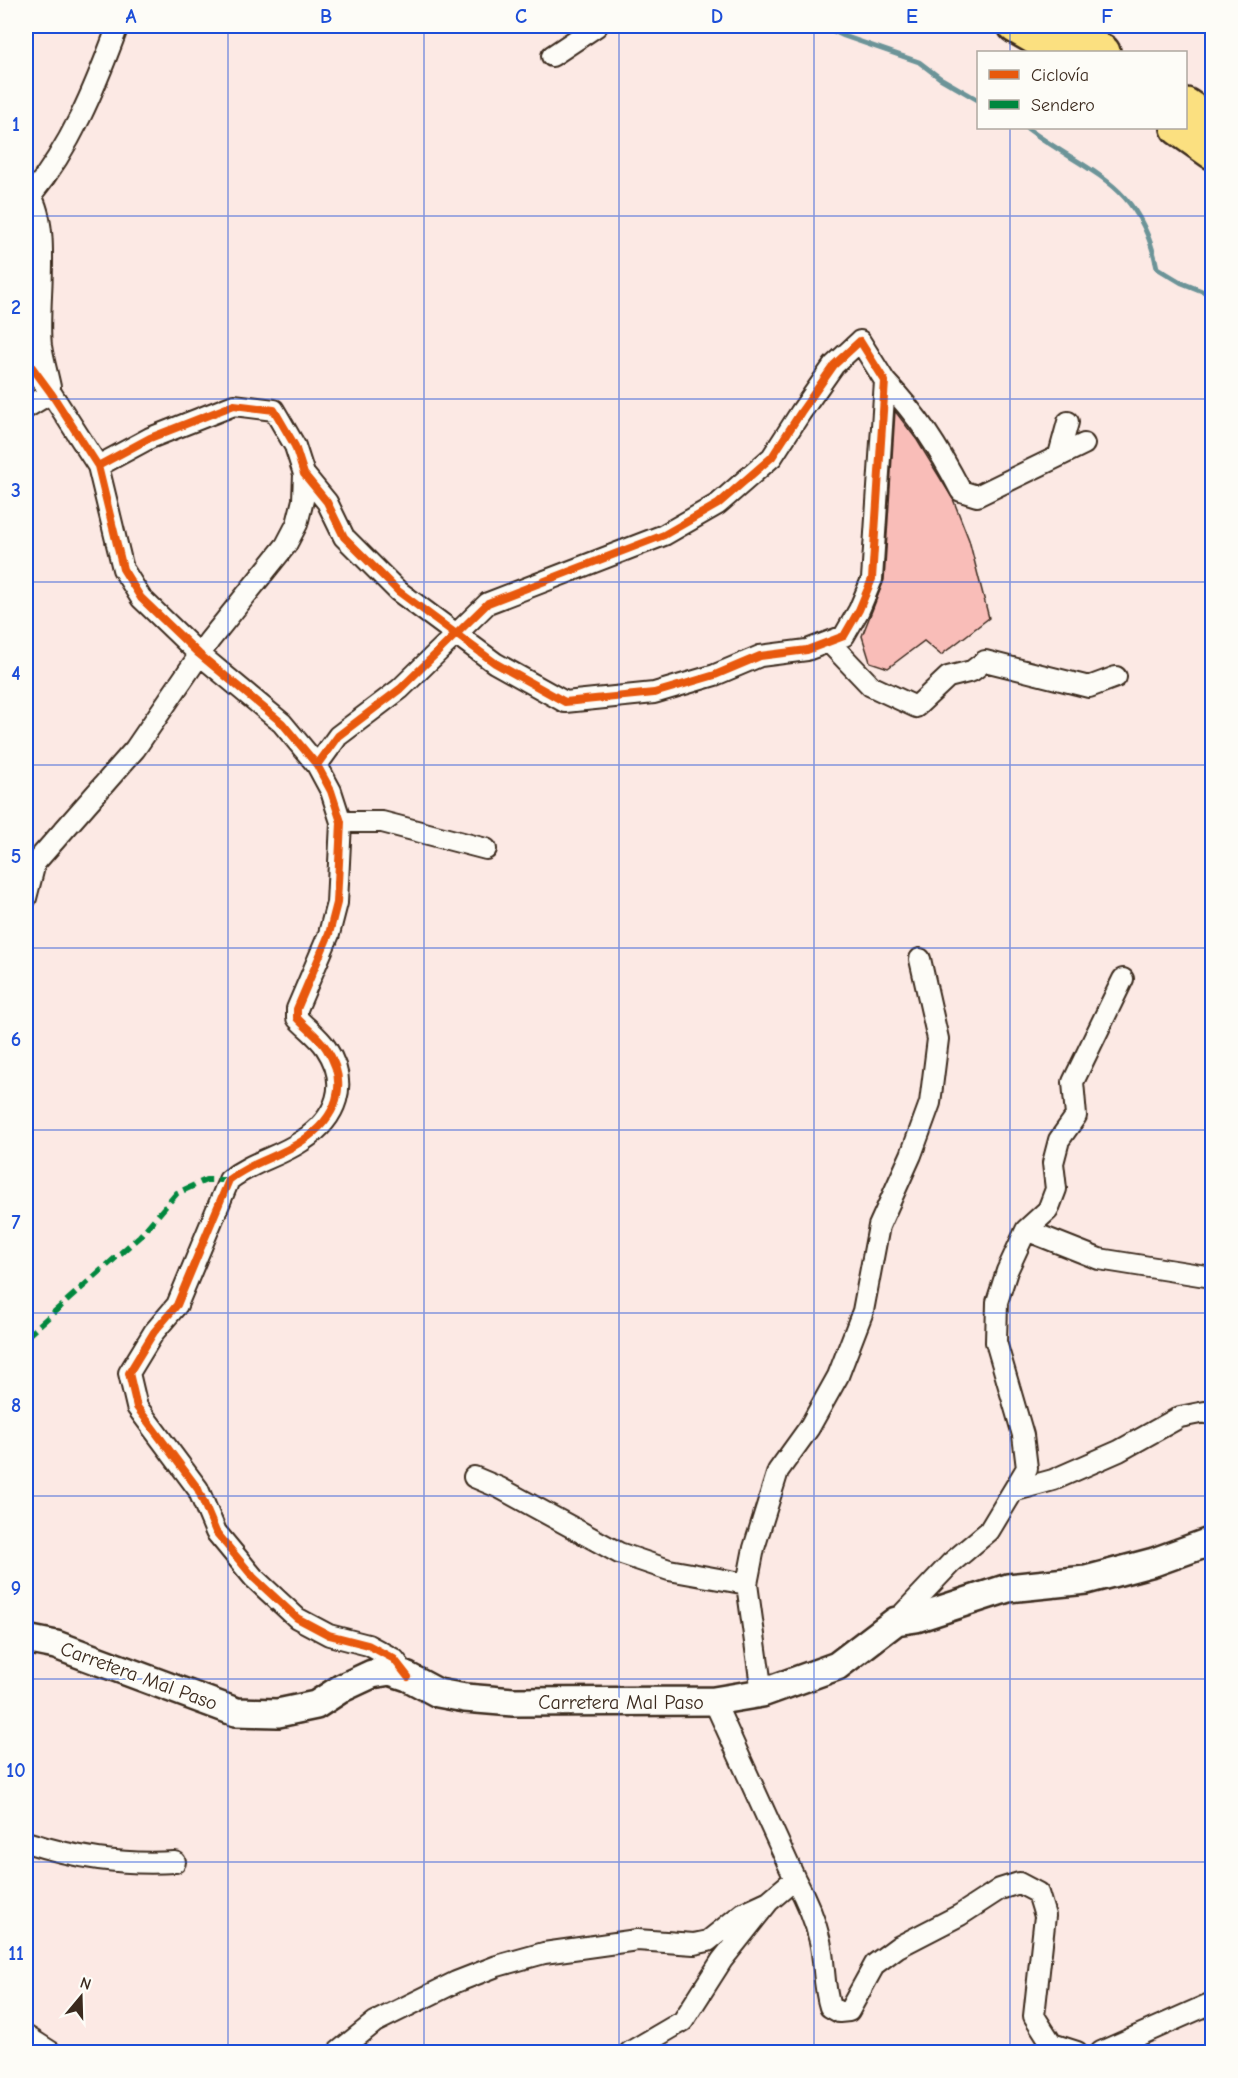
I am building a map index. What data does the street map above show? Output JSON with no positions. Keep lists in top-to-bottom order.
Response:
{
  "streets": {
    "street": ["Carretera Mal Paso"]
  },
  "legend": ["Ciclovía", "Sendero"],
  "north": "top",
  "grid": {
    "columns": [
      "A",
      "B",
      "C",
      "D",
      "E",
      "F"
    ],
    "rows": [
      "1",
      "2",
      "3",
      "4",
      "5",
      "6",
      "7",
      "8",
      "9",
      "10",
      "11"
    ]
  }
}
